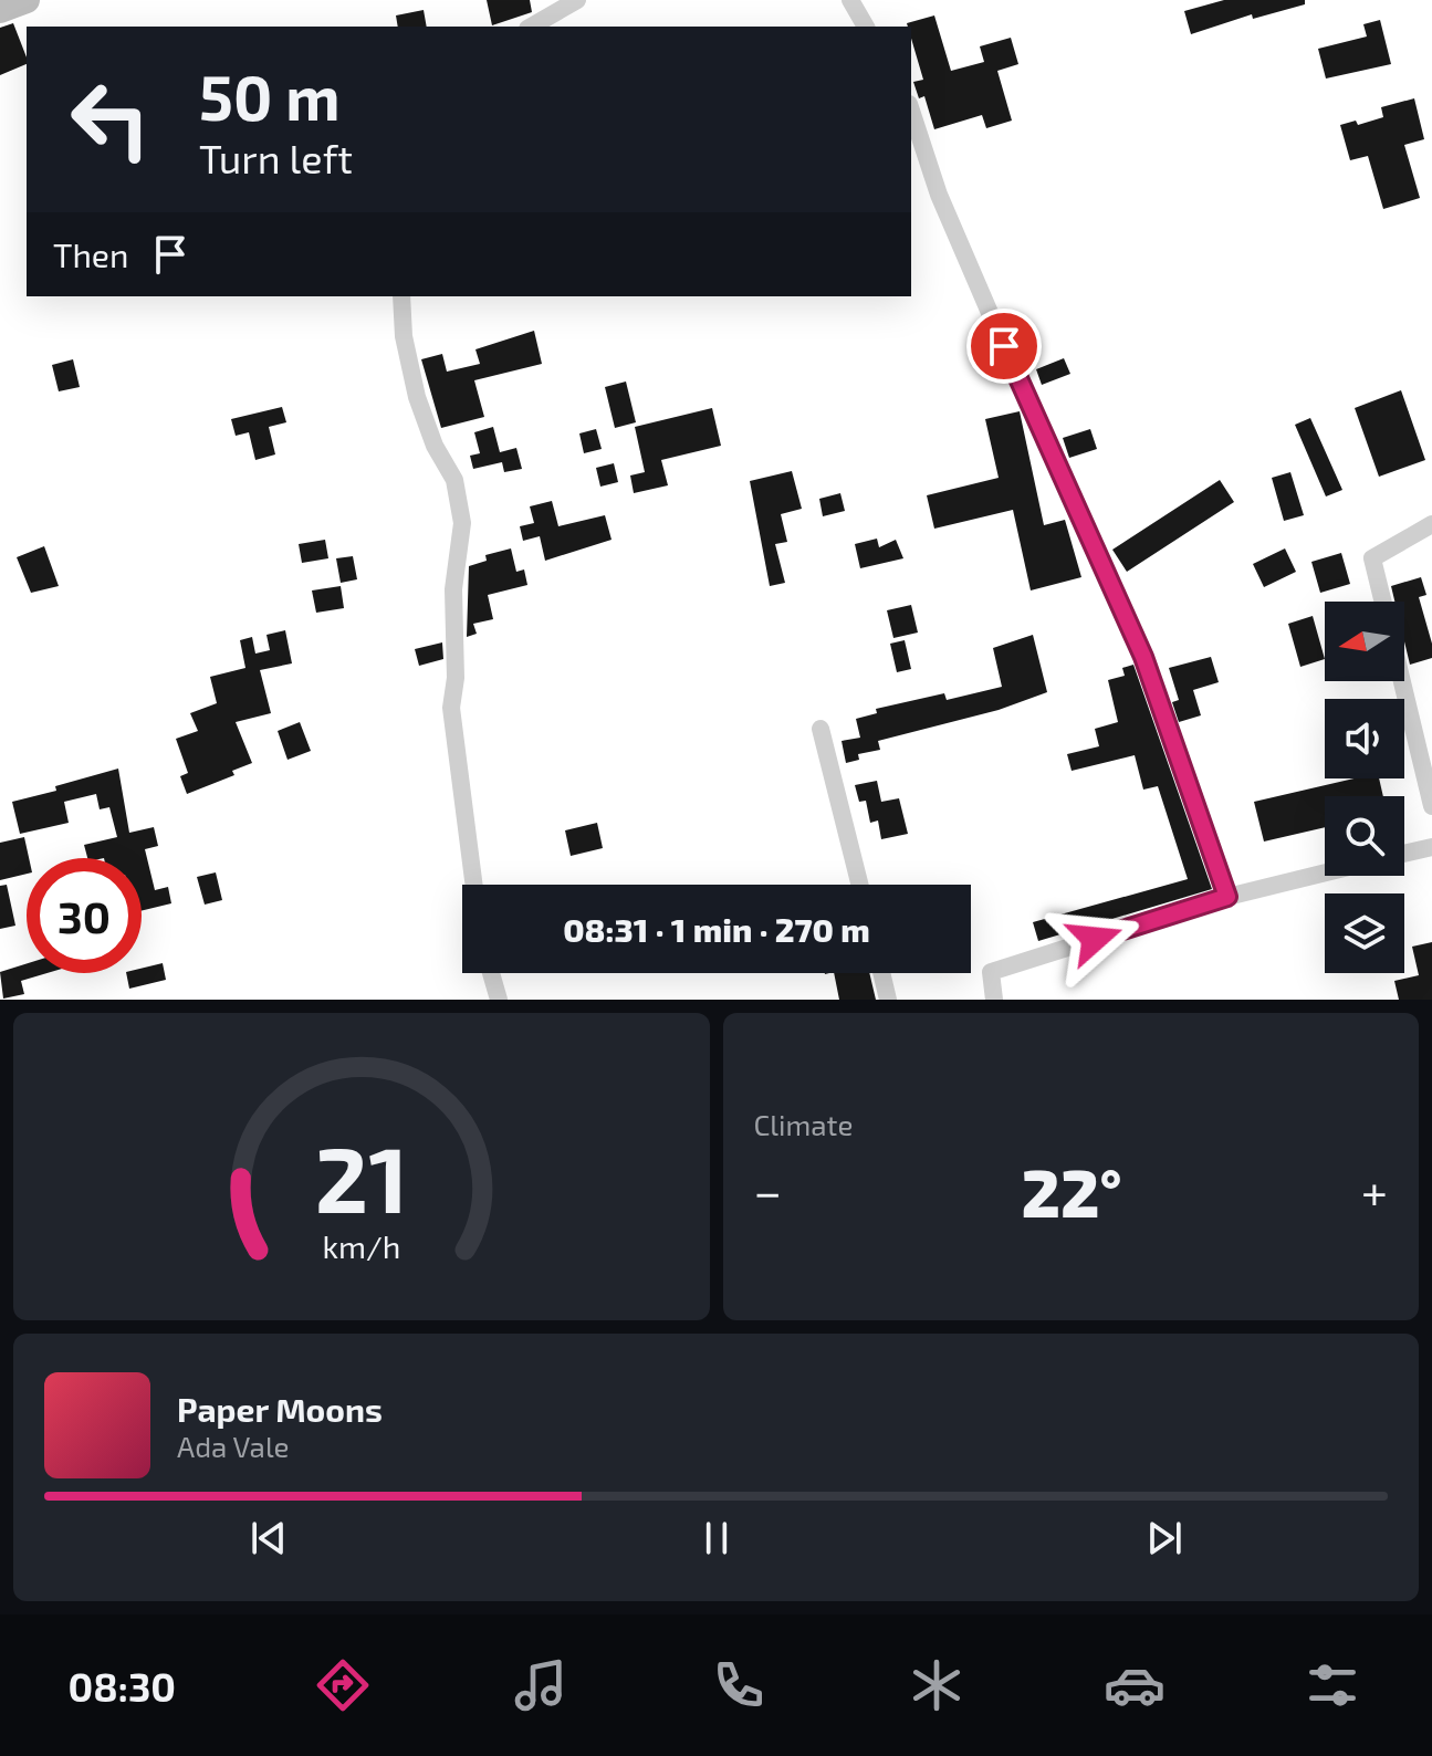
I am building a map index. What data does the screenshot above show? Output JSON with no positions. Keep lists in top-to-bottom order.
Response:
{
  "north": "left",
  "page": {
    "turn": ["50 m", "Turn left"],
    "then": "Then",
    "limit": "30",
    "trip": "08:31 · 1 min · 270 m",
    "tile": "Climate",
    "heat": ["−", "22°", "+"],
    "song": ["Paper Moons", "Ada Vale"],
    "tabs": "08:30",
    "gauge": ["21", "km/h"]
  }
}
